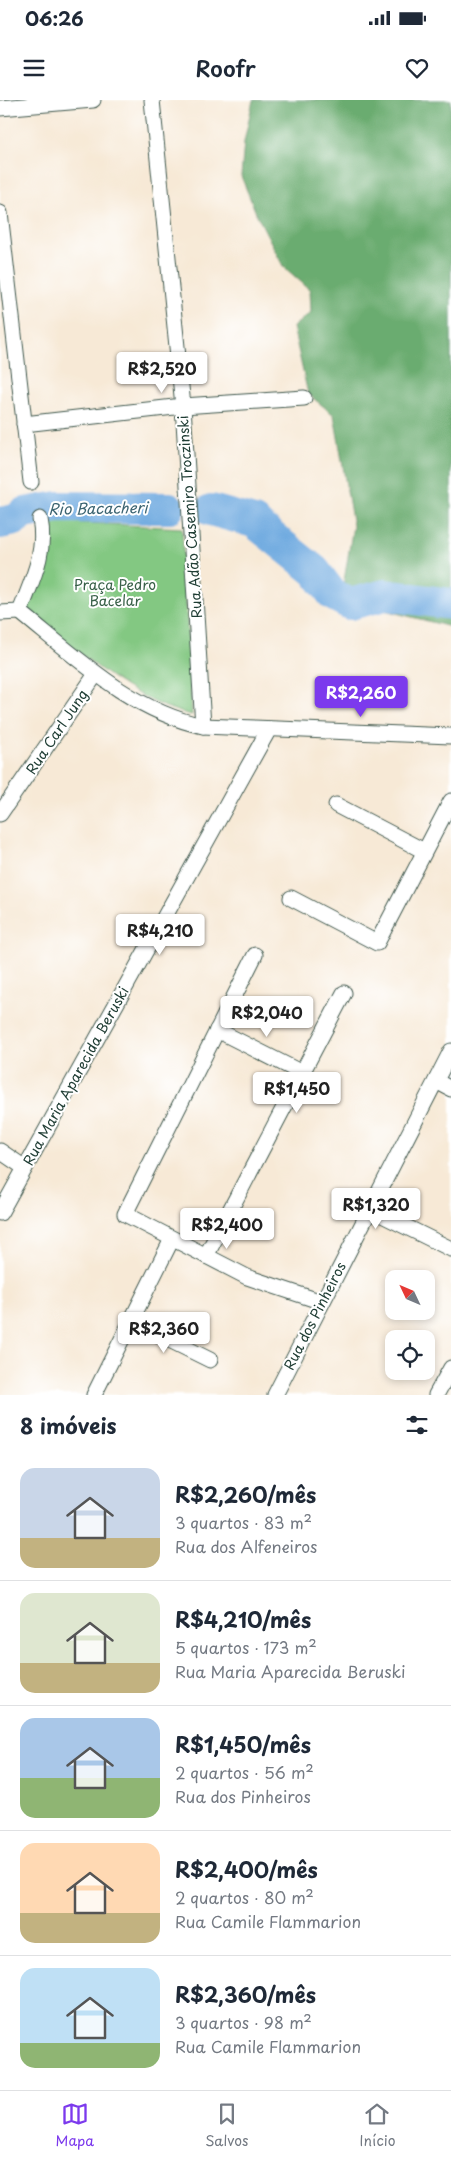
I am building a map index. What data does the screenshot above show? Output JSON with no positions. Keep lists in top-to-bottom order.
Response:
{
  "streets": {
    "street": [
      "Rua Adão Casemiro Troczinski",
      "Rua Carl Jung",
      "Rua Maria Aparecida Beruski",
      "Rua dos Pinheiros"
    ]
  },
  "water": ["Rio Bacacheri"],
  "parks": ["Praça Pedro Bacelar"],
  "north": "top left",
  "page": {
    "status": "06:26",
    "header": "Roofr",
    "price": [
      "R$2,520",
      "R$2,260",
      "R$4,210",
      "R$2,040",
      "R$1,450",
      "R$1,320",
      "R$2,400",
      "R$2,360"
    ],
    "heading": "8 imóveis",
    "list": [
      {
        "name": "R$2,260/mês",
        "note": "3 quartos · 83 m² · Rua dos Alfeneiros"
      },
      {
        "name": "R$4,210/mês",
        "note": "5 quartos · 173 m² · Rua Maria Aparecida Beruski"
      },
      {
        "name": "R$1,450/mês",
        "note": "2 quartos · 56 m² · Rua dos Pinheiros"
      },
      {
        "name": "R$2,400/mês",
        "note": "2 quartos · 80 m² · Rua Camile Flammarion"
      },
      {
        "name": "R$2,360/mês",
        "note": "3 quartos · 98 m² · Rua Camile Flammarion"
      }
    ],
    "tabs": ["Mapa", "Salvos", "Início"]
  }
}
